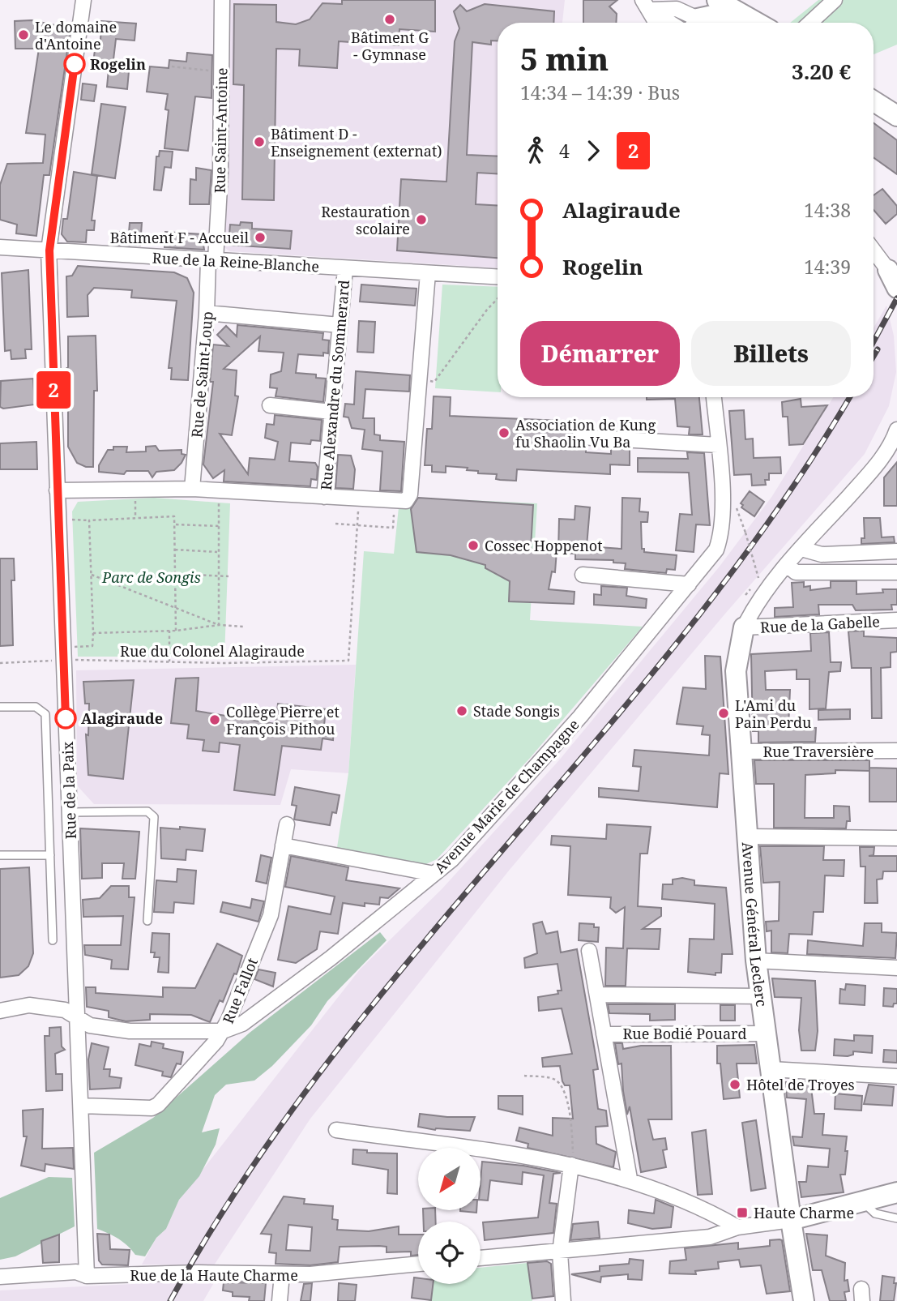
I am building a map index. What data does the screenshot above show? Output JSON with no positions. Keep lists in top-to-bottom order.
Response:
{
  "streets": {
    "main road": ["Avenue Général Leclerc"],
    "street": [
      "Rue Saint-Antoine",
      "Rue de la Reine-Blanche",
      "Rue de Saint-Loup",
      "Rue Alexandre du Sommerard",
      "Rue de la Gabelle",
      "Rue Traversière",
      "Rue de la Paix",
      "Avenue Marie de Champagne",
      "Rue Fallot",
      "Rue Bodié Pouard",
      "Rue de la Haute Charme"
    ],
    "path": ["Rue du Colonel Alagiraude"]
  },
  "crossings": [
    ["Rue Saint-Antoine", "Rue de la Reine-Blanche"],
    ["Rue Saint-Antoine", "Rue de Saint-Loup"],
    ["Rue de la Reine-Blanche", "Rue de Saint-Loup"],
    ["Rue de la Reine-Blanche", "Rue Alexandre du Sommerard"],
    ["Rue de la Reine-Blanche", "Rue de la Paix"],
    ["Rue de la Gabelle", "Avenue Général Leclerc"],
    ["Rue Traversière", "Avenue Général Leclerc"],
    ["Rue de la Paix", "Avenue Marie de Champagne"],
    ["Rue de la Paix", "Rue Fallot"],
    ["Rue de la Paix", "Rue de la Haute Charme"],
    ["Avenue Marie de Champagne", "Rue Fallot"],
    ["Avenue Général Leclerc", "Rue Bodié Pouard"]
  ],
  "parks": ["Parc de Songis"],
  "places": {
    "other": [
      "Bâtiment G - Gymnase",
      "Le domaine d'Antoine",
      "Rogelin",
      "Bâtiment D - Enseignement (externat)",
      "Restauration scolaire",
      "Bâtiment F - Accueil",
      "Association de Kung fu Shaolin Vu Ba",
      "Cossec Hoppenot",
      "Stade Songis",
      "L'Ami du Pain Perdu",
      "Alagiraude",
      "Collège Pierre et François Pithou",
      "Hôtel de Troyes"
    ],
    "transit": ["Haute Charme"]
  },
  "lines": ["bus line 2"],
  "north": "bottom left",
  "page": {
    "on_map": "2",
    "heading": ["5 min", "14:34 – 14:39 · Bus", "3.20 €"],
    "legs": ["4", "2"],
    "list": [
      {
        "name": "Alagiraude",
        "value": "14:38"
      },
      {
        "name": "Rogelin",
        "value": "14:39"
      }
    ],
    "buttons": ["Démarrer", "Billets"]
  }
}
